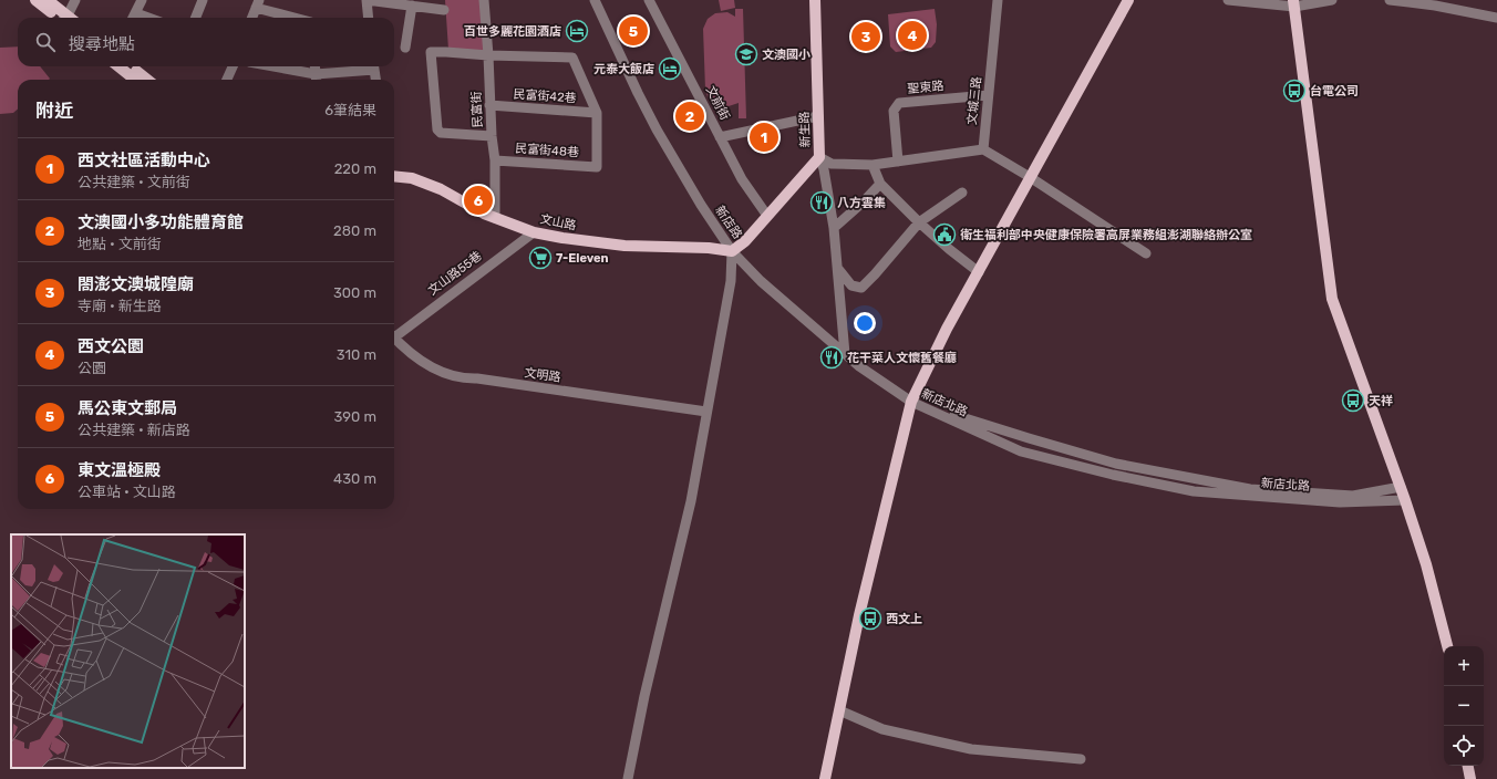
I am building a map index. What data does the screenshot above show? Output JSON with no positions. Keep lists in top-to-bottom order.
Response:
{
  "streets": {
    "main road": ["新生路", "文山路"],
    "street": [
      "聖東路",
      "民富街42巷",
      "文城三路",
      "文前街",
      "民富街",
      "民富街48巷",
      "新店路",
      "文山路55巷",
      "文明路",
      "新店北路"
    ]
  },
  "crossings": [
    ["聖東路", "文城三路"],
    ["民富街42巷", "民富街"],
    ["民富街42巷", "民富街48巷"],
    ["文前街", "新生路"],
    ["民富街", "民富街48巷"],
    ["民富街", "文山路"],
    ["新生路", "文山路"],
    ["新生路", "新店路"],
    ["文山路", "新店路"],
    ["文山路", "文山路55巷"],
    ["新店路", "新店北路"]
  ],
  "places": {
    "hotel": ["百世多麗花園酒店", "元泰大飯店"],
    "school or university": ["文澳國小"],
    "bus stop": ["台電公司", "天祥", "西文上"],
    "restaurant": ["八方雲集", "花干菜人文懷舊餐廳"],
    "public building": ["衛生福利部中央健康保險署高屏業務組澎湖聯絡辦公室"],
    "supermarket": ["7-Eleven"]
  },
  "page": {
    "pins": [
      "5",
      "4",
      "3",
      "2",
      "1",
      "6"
    ],
    "search": "搜尋地點",
    "heading": ["附近", "6筆結果"],
    "list": [
      {
        "mark": "1",
        "name": "西文社區活動中心",
        "note": "公共建築 · 文前街",
        "value": "220 m"
      },
      {
        "mark": "2",
        "name": "文澳國小多功能體育館",
        "note": "地點 · 文前街",
        "value": "280 m"
      },
      {
        "mark": "3",
        "name": "閤澎文澳城隍廟",
        "note": "寺廟 · 新生路",
        "value": "300 m"
      },
      {
        "mark": "4",
        "name": "西文公園",
        "note": "公園",
        "value": "310 m"
      },
      {
        "mark": "5",
        "name": "馬公東文郵局",
        "note": "公共建築 · 新店路",
        "value": "390 m"
      },
      {
        "mark": "6",
        "name": "東文溫極殿",
        "note": "公車站 · 文山路",
        "value": "430 m"
      }
    ],
    "map_buttons": ["+", "−"]
  }
}
